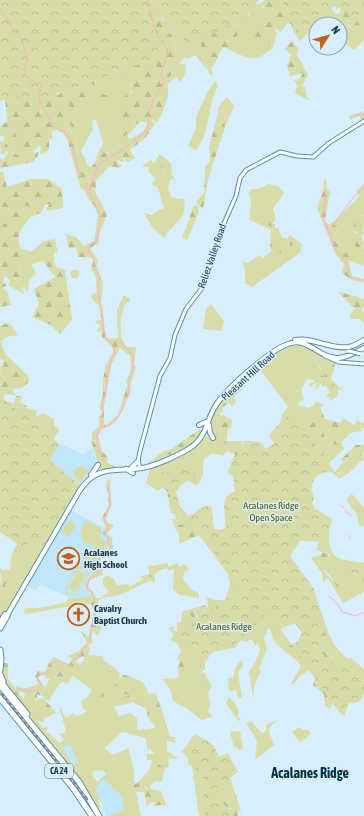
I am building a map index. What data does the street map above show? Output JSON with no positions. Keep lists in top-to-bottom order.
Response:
{
  "streets": {
    "highway": ["CA 24"],
    "main road": ["Reliez Valley Road", "Pleasant Hill Road"]
  },
  "crossings": [
    ["Reliez Valley Road", "Pleasant Hill Road"]
  ],
  "districts": ["Acalanes Ridge"],
  "parks": ["Acalanes Ridge Open Space", "Acalanes Ridge"],
  "places": {
    "school or university": ["Acalanes High School"],
    "church": ["Cavalry Baptist Church"]
  },
  "north": "top right"
}
